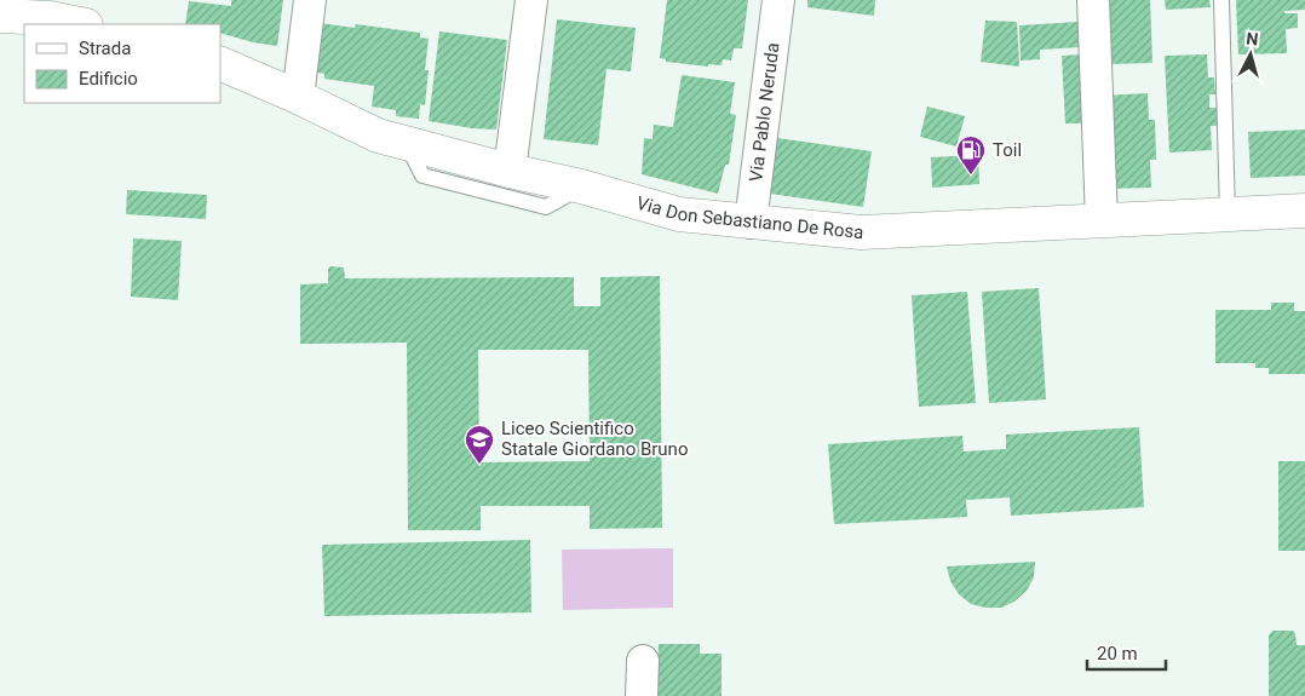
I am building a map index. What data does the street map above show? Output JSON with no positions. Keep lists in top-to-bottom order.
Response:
{
  "streets": {
    "street": ["Via Pablo Neruda", "Via Don Sebastiano De Rosa"]
  },
  "crossings": [
    ["Via Pablo Neruda", "Via Don Sebastiano De Rosa"]
  ],
  "places": {
    "fuel station": ["Toil"],
    "school or university": ["Liceo Scientifico Statale Giordano Bruno"]
  },
  "legend": ["Strada", "Edificio"],
  "scale_bar": "20 m",
  "north": "top"
}
